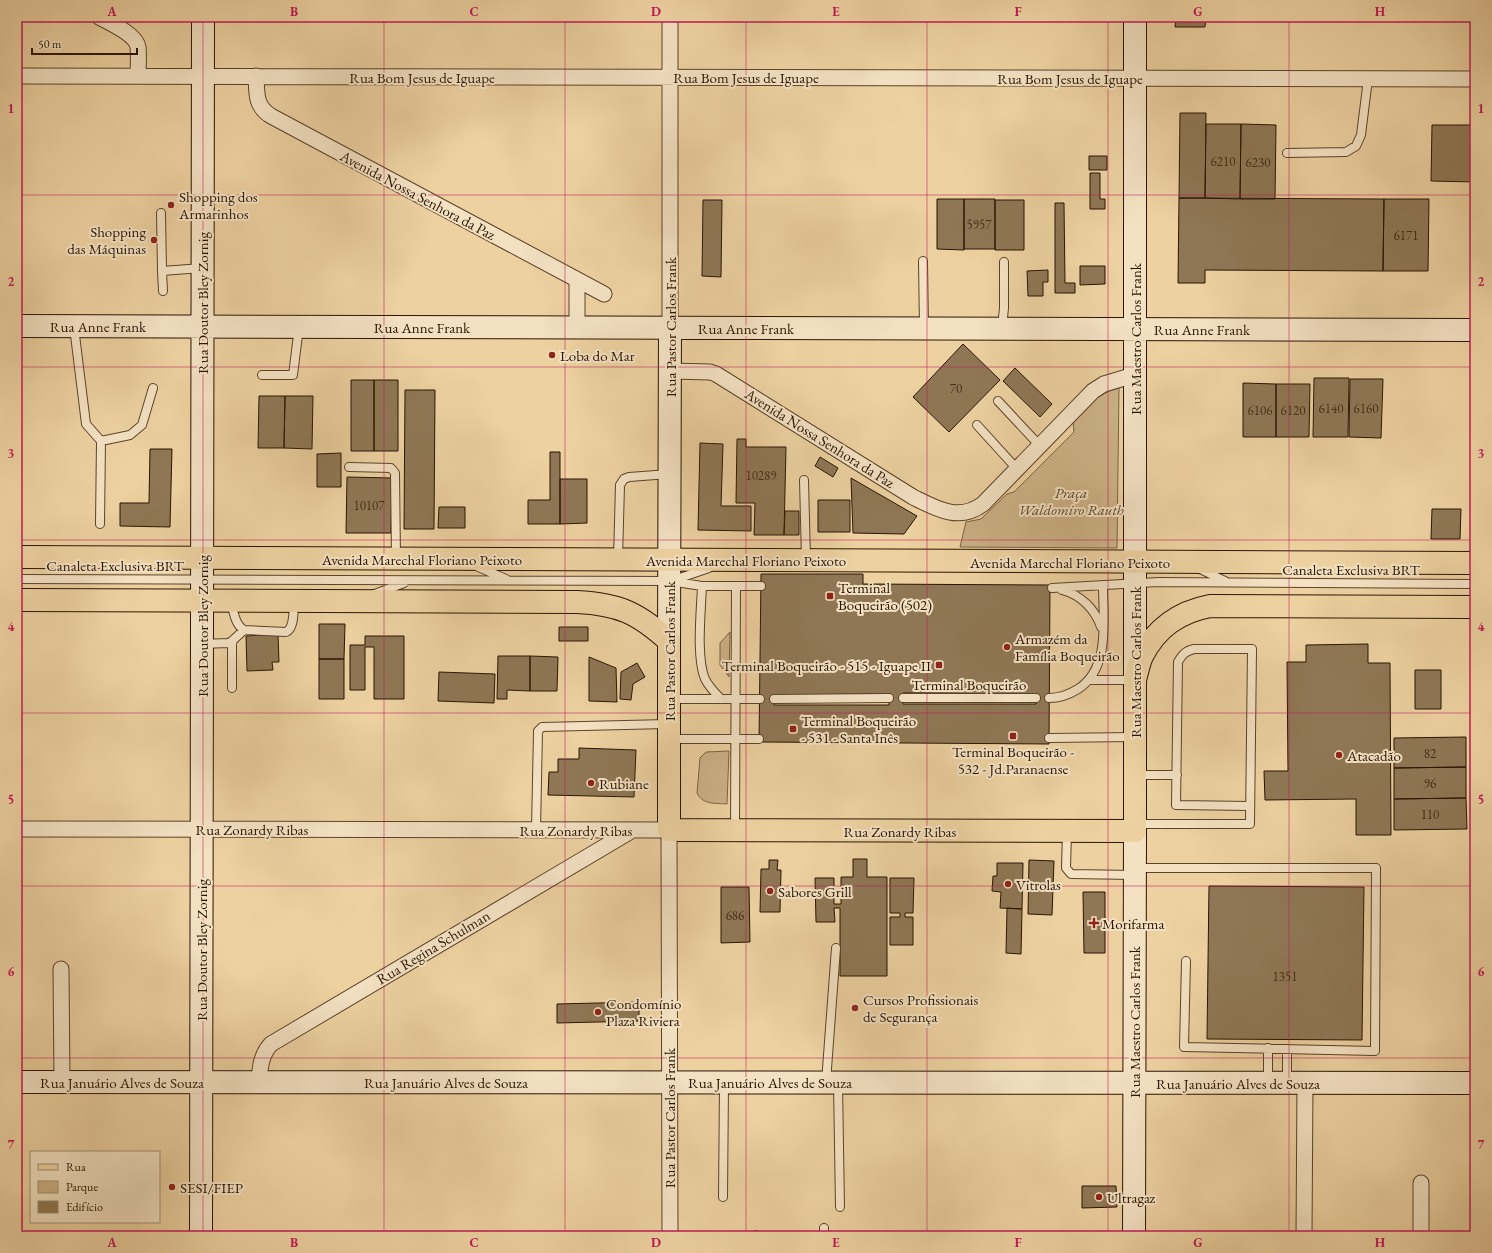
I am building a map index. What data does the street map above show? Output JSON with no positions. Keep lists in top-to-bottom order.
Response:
{
  "streets": {
    "main road": [
      "Rua Pastor Carlos Frank",
      "Rua Maestro Carlos Frank",
      "Avenida Marechal Floriano Peixoto",
      "Rua Zonardy Ribas"
    ],
    "street": [
      "Rua Bom Jesus de Iguape",
      "Avenida Nossa Senhora da Paz",
      "Rua Doutor Bley Zornig",
      "Rua Anne Frank",
      "Rua Regina Schulman",
      "Rua Januário Alves de Souza"
    ],
    "lane": ["Canaleta Exclusiva BRT", "Terminal Boqueirão"]
  },
  "crossings": [
    ["Rua Bom Jesus de Iguape", "Avenida Nossa Senhora da Paz"],
    ["Rua Bom Jesus de Iguape", "Rua Doutor Bley Zornig"],
    ["Rua Bom Jesus de Iguape", "Rua Pastor Carlos Frank"],
    ["Rua Bom Jesus de Iguape", "Rua Maestro Carlos Frank"],
    ["Avenida Nossa Senhora da Paz", "Rua Pastor Carlos Frank"],
    ["Rua Doutor Bley Zornig", "Rua Anne Frank"],
    ["Rua Doutor Bley Zornig", "Avenida Marechal Floriano Peixoto"],
    ["Rua Doutor Bley Zornig", "Canaleta Exclusiva BRT"],
    ["Rua Doutor Bley Zornig", "Rua Zonardy Ribas"],
    ["Rua Doutor Bley Zornig", "Rua Januário Alves de Souza"],
    ["Rua Anne Frank", "Rua Pastor Carlos Frank"],
    ["Rua Anne Frank", "Rua Maestro Carlos Frank"],
    ["Rua Pastor Carlos Frank", "Avenida Marechal Floriano Peixoto"],
    ["Rua Pastor Carlos Frank", "Canaleta Exclusiva BRT"],
    ["Rua Pastor Carlos Frank", "Rua Zonardy Ribas"],
    ["Rua Pastor Carlos Frank", "Rua Januário Alves de Souza"],
    ["Rua Maestro Carlos Frank", "Avenida Marechal Floriano Peixoto"],
    ["Rua Maestro Carlos Frank", "Canaleta Exclusiva BRT"],
    ["Rua Maestro Carlos Frank", "Rua Zonardy Ribas"],
    ["Rua Maestro Carlos Frank", "Rua Januário Alves de Souza"],
    ["Avenida Marechal Floriano Peixoto", "Canaleta Exclusiva BRT"],
    ["Rua Zonardy Ribas", "Rua Regina Schulman"],
    ["Rua Regina Schulman", "Rua Januário Alves de Souza"]
  ],
  "parks": ["Praça Waldomiro Rauth"],
  "places": {
    "other": [
      "Shopping dos Armarinhos",
      "Shopping das Máquinas",
      "Loba do Mar",
      "Armazém da Família Boqueirão",
      "Atacadão",
      "Rubiane",
      "Vitrolas",
      "Sabores Grill",
      "Cursos Profissionais de Segurança",
      "Condomínio Plaza Riviera",
      "SESI/FIEP",
      "Ultragaz"
    ],
    "transit": [
      "Terminal Boqueirão (502)",
      "Terminal Boqueirão - 515 - Iguape II",
      "Terminal Boqueirão - 531 - Santa Inês",
      "Terminal Boqueirão - 532 - Jd.Paranaense"
    ],
    "health": ["Morifarma"]
  },
  "house_numbers": [
    "6210",
    "6230",
    "5957",
    "6171",
    "70",
    "6140",
    "6160",
    "6106",
    "6120",
    "10289",
    "10107",
    "82",
    "96",
    "110",
    "686",
    "1351"
  ],
  "legend": ["Rua", "Parque", "Edifício"],
  "scale_bar": "50 m",
  "grid": {
    "columns": [
      "A",
      "B",
      "C",
      "D",
      "E",
      "F",
      "G",
      "H"
    ],
    "rows": [
      "1",
      "2",
      "3",
      "4",
      "5",
      "6",
      "7"
    ]
  }
}
